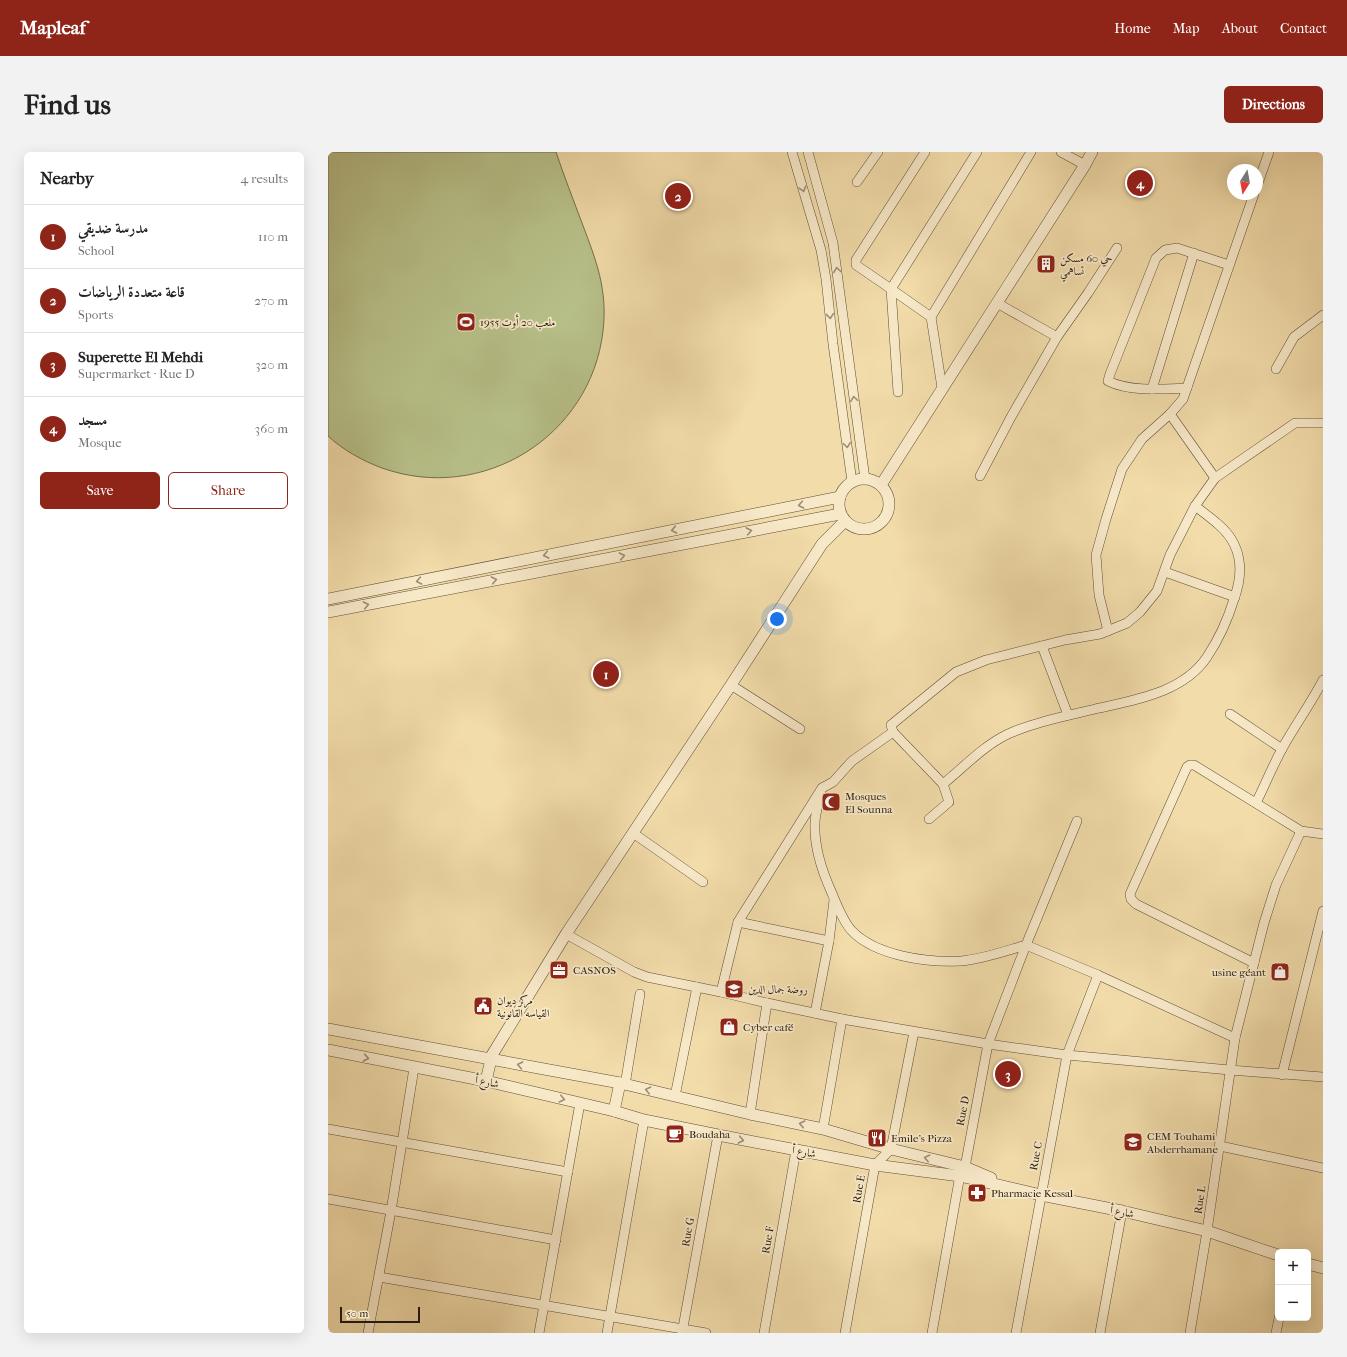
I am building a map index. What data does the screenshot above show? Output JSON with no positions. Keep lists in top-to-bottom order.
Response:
{
  "streets": {
    "street": [
      "شارع أ",
      "Rue D",
      "Rue C",
      "Rue E",
      "Rue L",
      "Rue G",
      "Rue F"
    ]
  },
  "crossings": [
    ["شارع أ", "Rue D"],
    ["شارع أ", "Rue C"],
    ["شارع أ", "Rue E"],
    ["شارع أ", "Rue L"],
    ["شارع أ", "Rue G"],
    ["شارع أ", "Rue F"]
  ],
  "places": {
    "building": ["حي 60 مسكن تساهمي"],
    "sports": ["ملعب 20 أوت 1955"],
    "mosque": ["Mosques El Sounna"],
    "office": ["CASNOS"],
    "shop": ["usine géant", "Cyber café"],
    "school or university": ["روضة جمال الدين", "CEM Touhami Abderrhamane"],
    "public building": ["مركز ديوان القياسه القانونية"],
    "cafe": ["Boudaha"],
    "restaurant": ["Emile's Pizza"],
    "pharmacy": ["Pharmacie Kessal"]
  },
  "scale_bar": "50 m",
  "north": "bottom",
  "page": {
    "header": "Mapleaf",
    "nav": [
      "Home",
      "Map",
      "About",
      "Contact"
    ],
    "buttons": [
      "Directions",
      ["Save", "Share"]
    ],
    "title": "Find us",
    "heading": ["Nearby", "4 results"],
    "pins": [
      "4",
      "2",
      "1",
      "3"
    ],
    "list": [
      {
        "mark": "1",
        "name": "مدرسة ضديقي",
        "note": "School",
        "value": "110 m"
      },
      {
        "mark": "2",
        "name": "قاعة متعددة الرياضات",
        "note": "Sports",
        "value": "270 m"
      },
      {
        "mark": "3",
        "name": "Superette El Mehdi",
        "note": "Supermarket · Rue D",
        "value": "320 m"
      },
      {
        "mark": "4",
        "name": "مسجد",
        "note": "Mosque",
        "value": "360 m"
      }
    ],
    "map_buttons": ["+", "−"],
    "scale": "50 m"
  }
}
